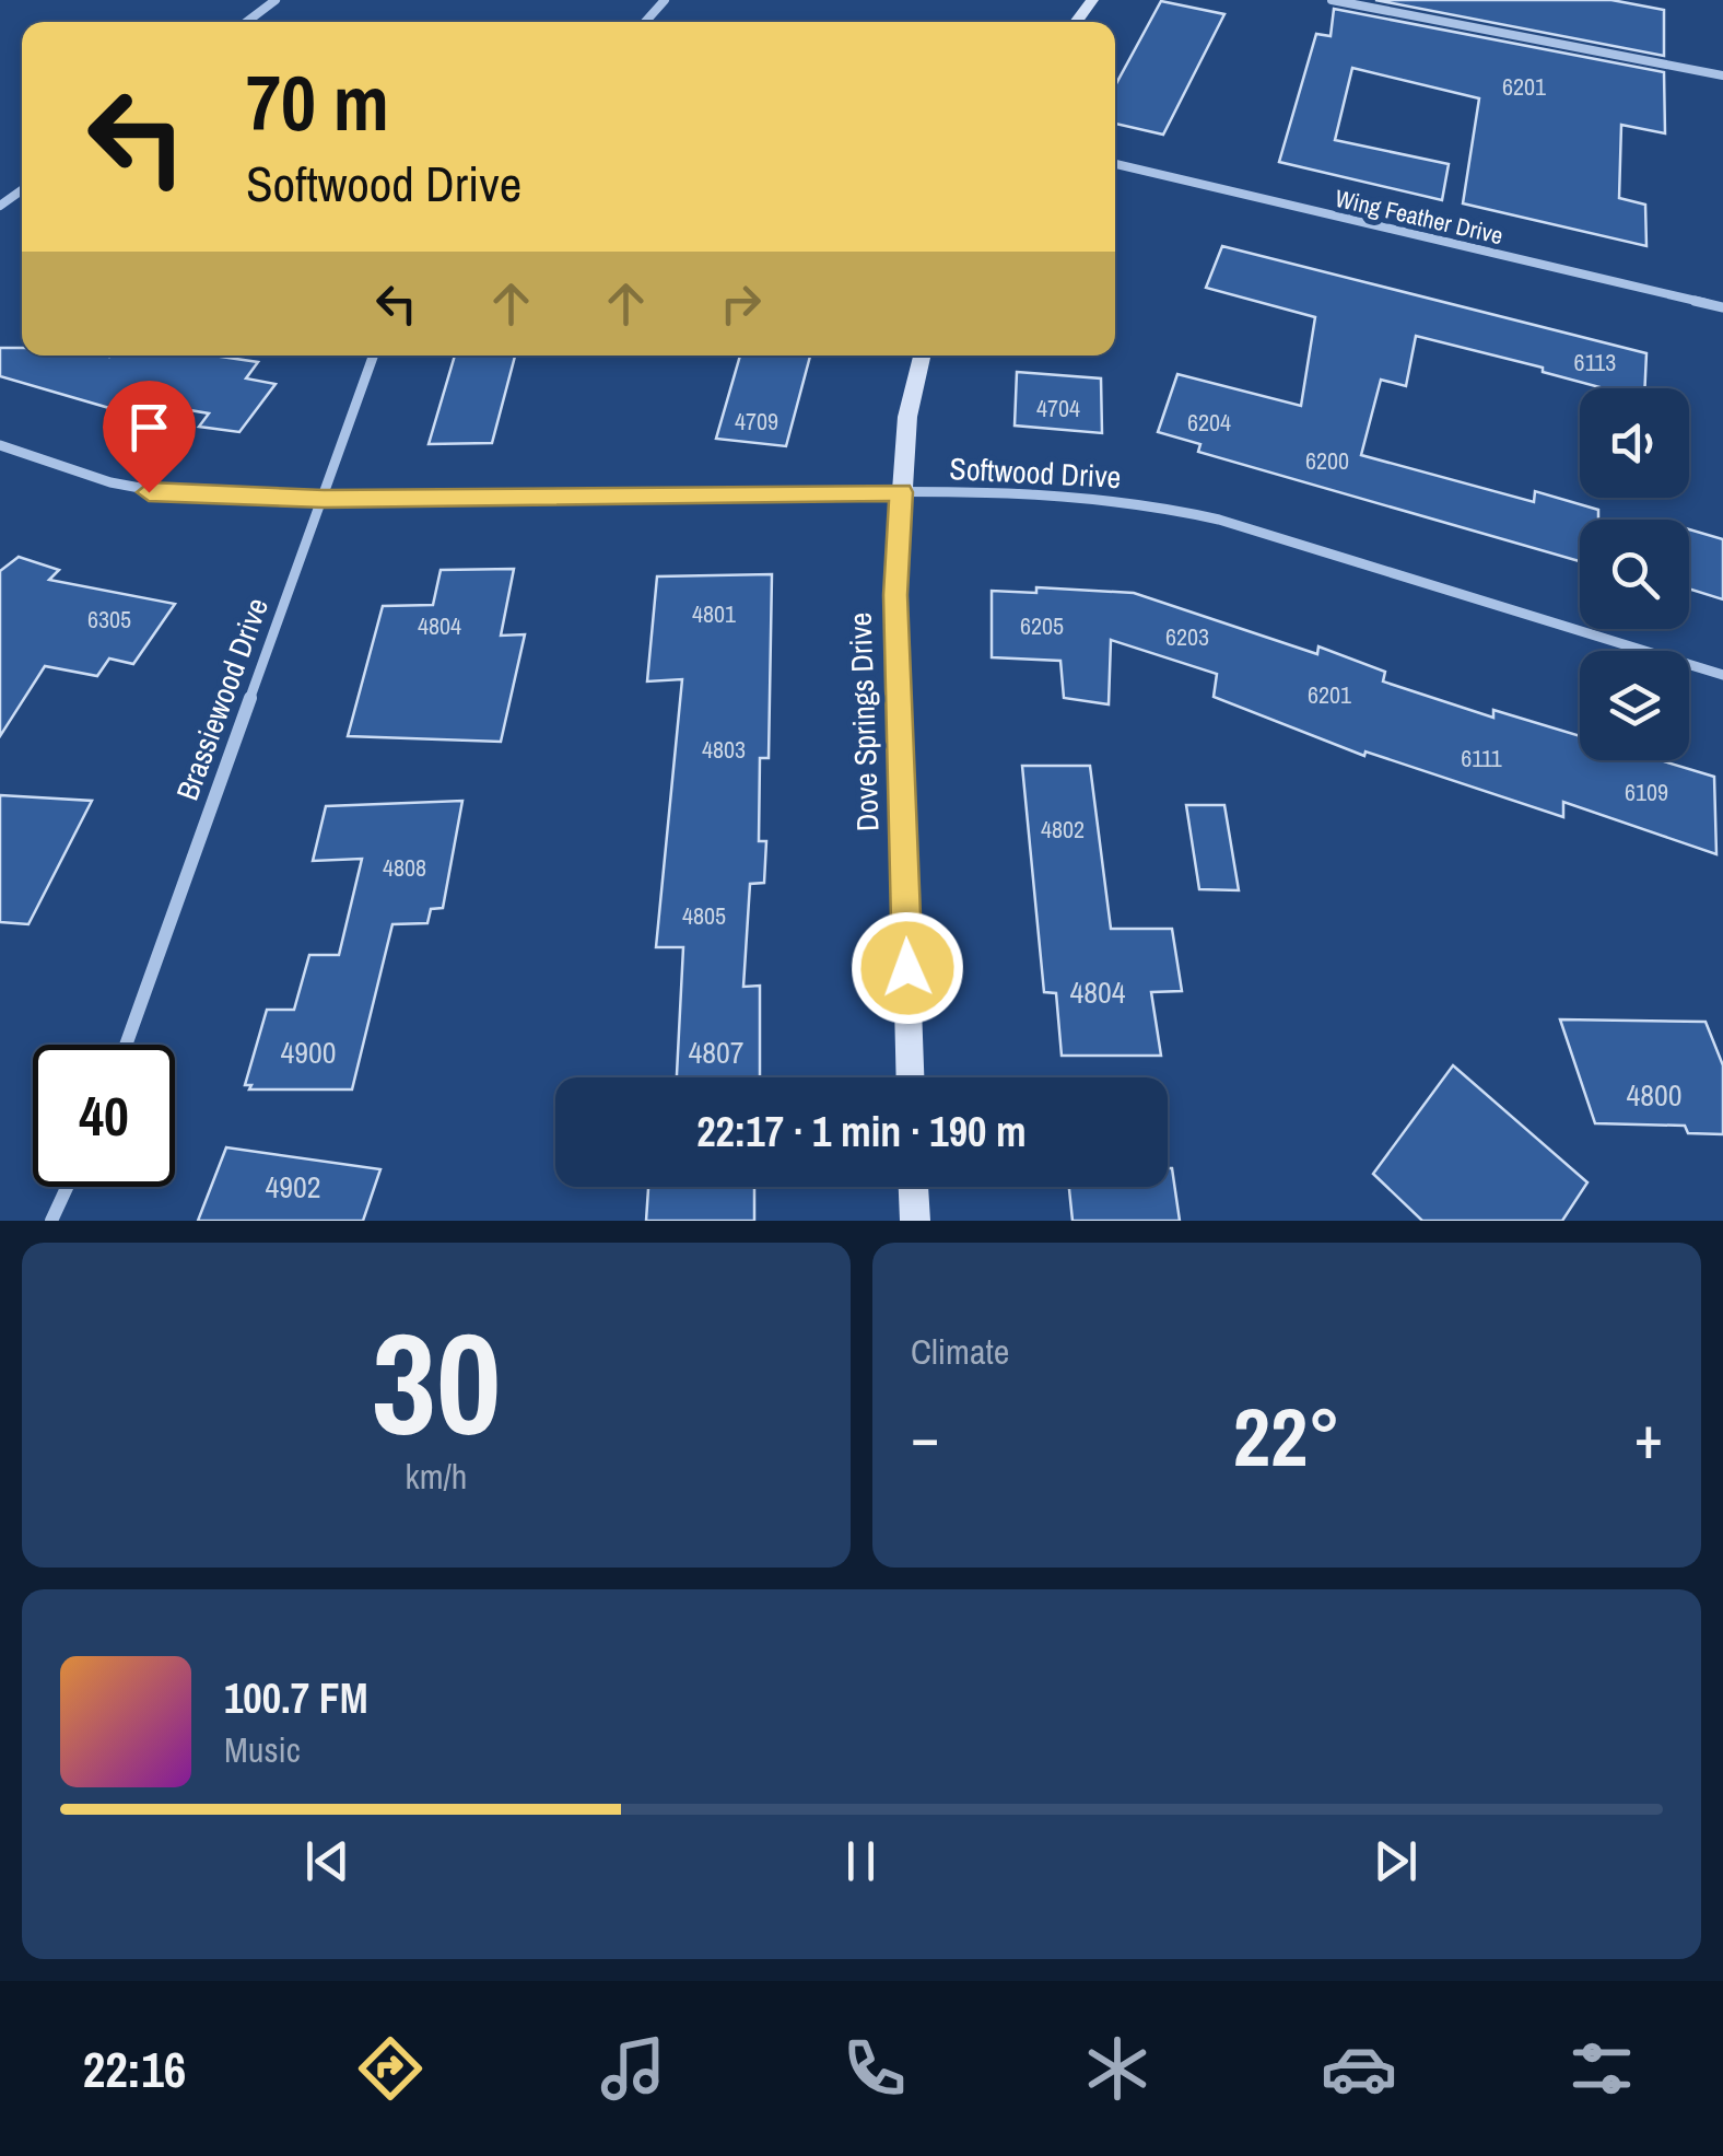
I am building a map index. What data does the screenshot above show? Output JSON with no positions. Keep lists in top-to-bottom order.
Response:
{
  "streets": {
    "street": [
      "Wing Feather Drive",
      "Softwood Drive",
      "Brassiewood Drive",
      "Dove Springs Drive"
    ]
  },
  "crossings": [
    ["Softwood Drive", "Brassiewood Drive"],
    ["Softwood Drive", "Dove Springs Drive"]
  ],
  "house_numbers": [
    "6201",
    "6113",
    "4704",
    "4709",
    "6204",
    "6200",
    "4801",
    "6305",
    "4804",
    "6205",
    "6203",
    "6201",
    "4803",
    "6111",
    "6109",
    "4802",
    "4808",
    "4805",
    "4804",
    "4900",
    "4807",
    "4800",
    "4902"
  ],
  "page": {
    "turn": ["70 m", "Softwood Drive"],
    "limit": "40",
    "trip": "22:17 · 1 min · 190 m",
    "tile": [
      ["30", "km/h"],
      "Climate"
    ],
    "heat": ["−", "22°", "+"],
    "song": ["100.7 FM", "Music"],
    "tabs": "22:16"
  }
}
